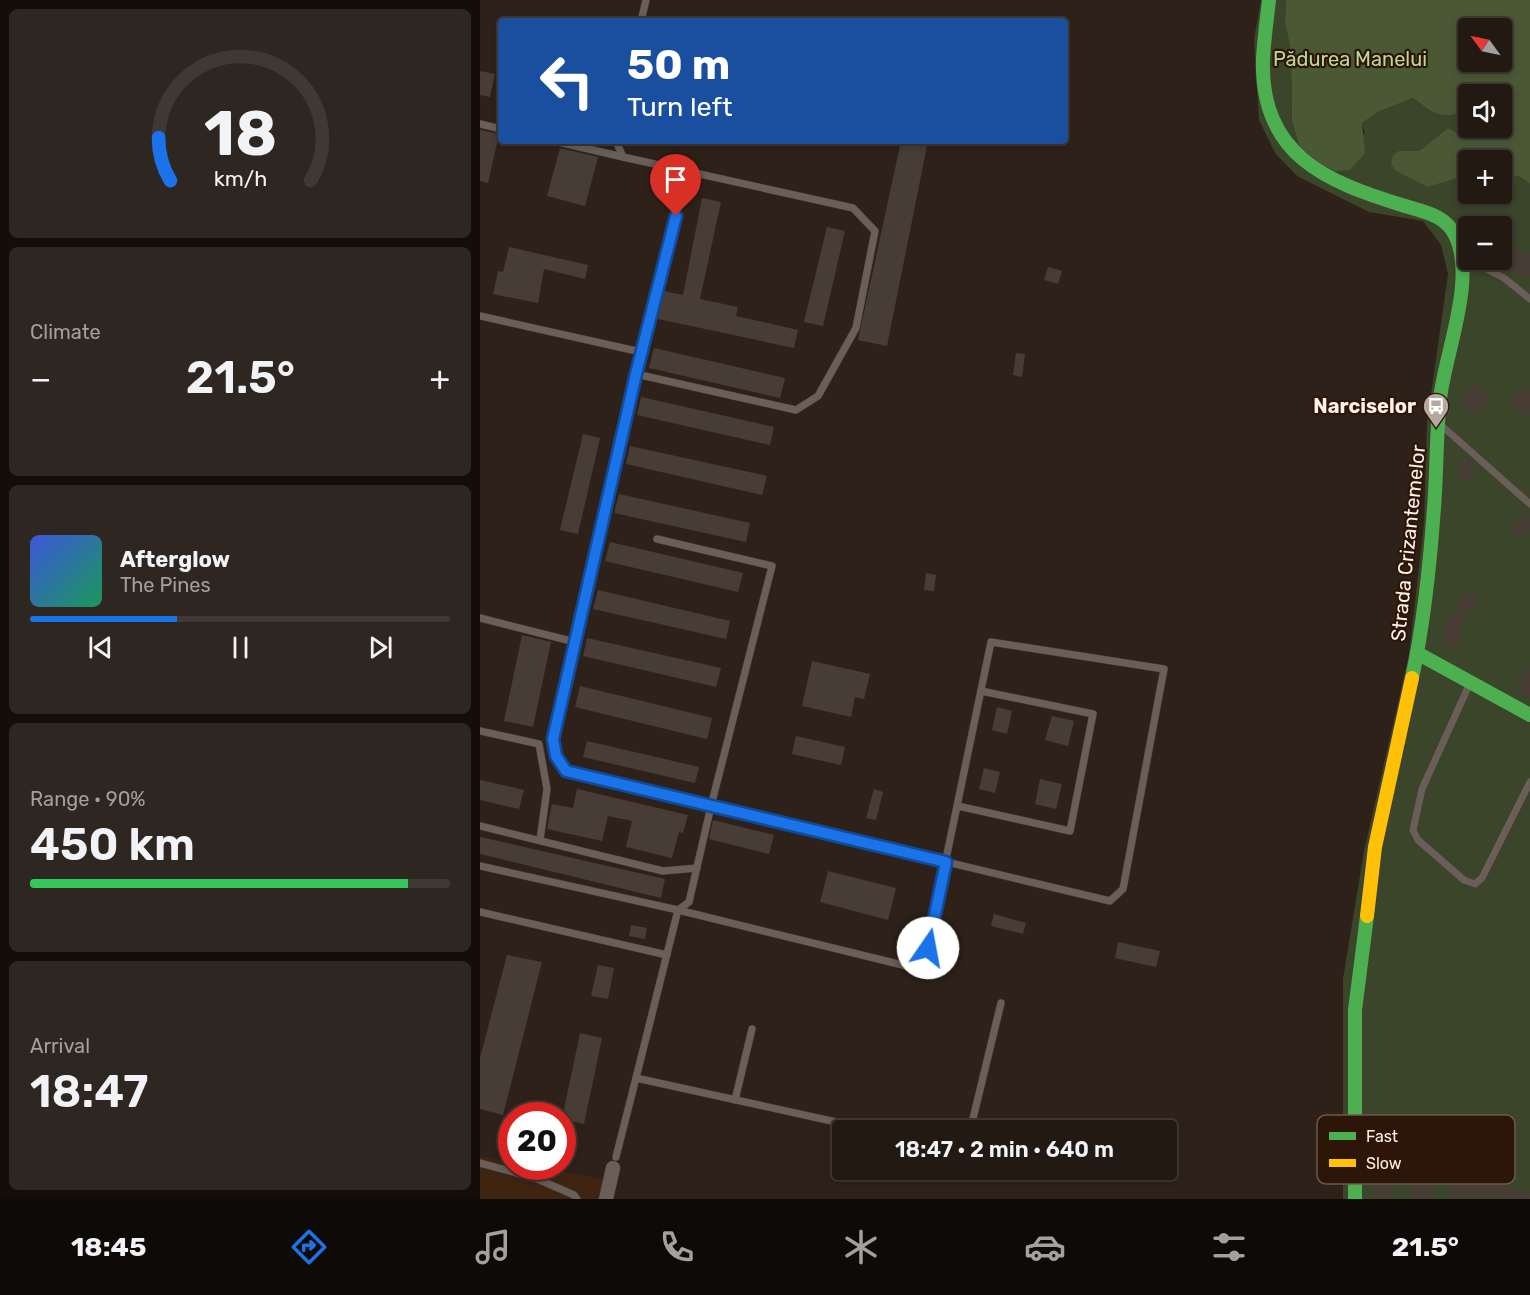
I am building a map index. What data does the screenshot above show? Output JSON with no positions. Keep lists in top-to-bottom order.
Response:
{
  "streets": {
    "street": ["Strada Crizantemelor"]
  },
  "parks": ["Pădurea Manelui"],
  "places": {
    "bus stop": ["Narciselor"]
  },
  "legend": ["Fast", "Slow"],
  "north": "top left",
  "page": {
    "map_buttons": ["+", "−"],
    "turn": ["50 m", "Turn left"],
    "tile": [
      "Climate",
      ["Range · 90%", "450 km"],
      ["Arrival", "18:47"]
    ],
    "heat": ["−", "21.5°", "+"],
    "song": ["Afterglow", "The Pines"],
    "limit": "20",
    "trip": "18:47 · 2 min · 640 m",
    "tabs": ["18:45", "21.5°"],
    "gauge": ["18", "km/h"]
  }
}
